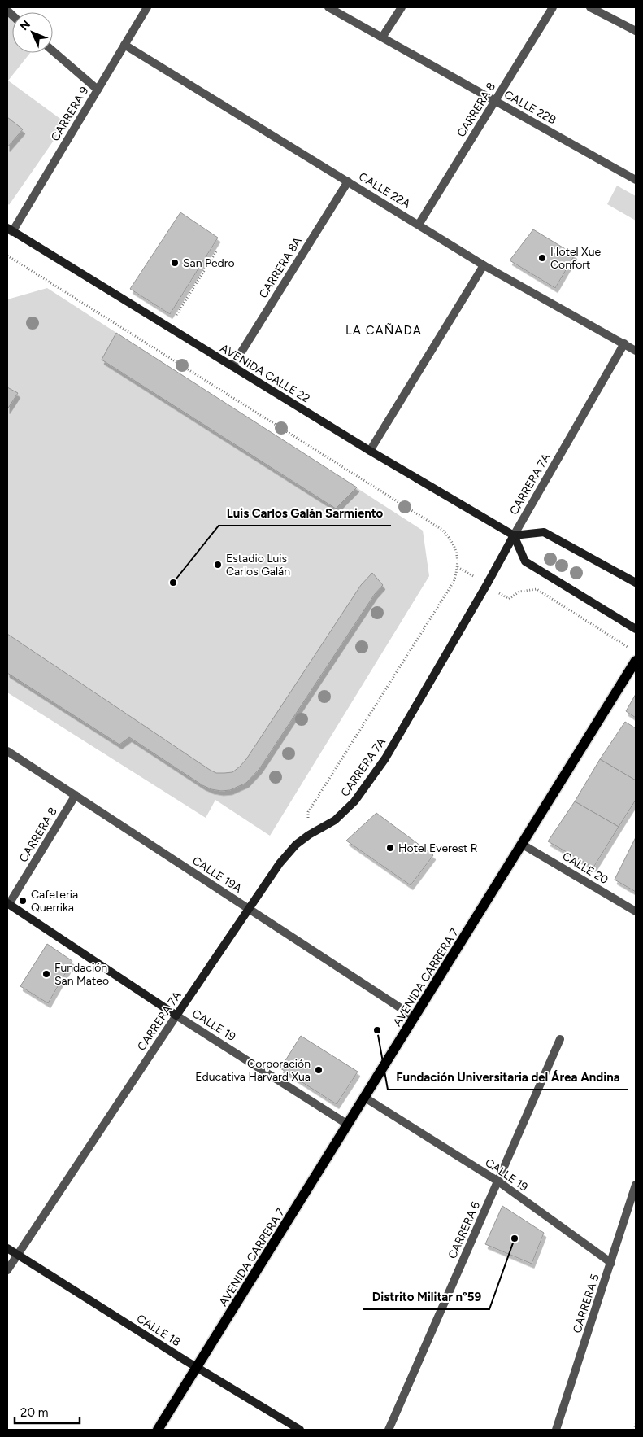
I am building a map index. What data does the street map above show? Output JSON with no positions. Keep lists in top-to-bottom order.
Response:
{
  "streets": {
    "main road": [
      "AVENIDA CALLE 22",
      "CARRERA 7A",
      "AVENIDA CARRERA 7",
      "CALLE 19",
      "CALLE 18"
    ],
    "street": [
      "CALLE 22B",
      "CARRERA 8",
      "CARRERA 9",
      "CALLE 22A",
      "CARRERA 8A",
      "CALLE 20",
      "CALLE 19A",
      "CARRERA 6",
      "CARRERA 5"
    ]
  },
  "crossings": [
    ["CALLE 22B", "CARRERA 8"],
    ["CARRERA 8", "CALLE 22A"],
    ["CARRERA 8", "CALLE 19A"],
    ["CARRERA 8", "CALLE 19"],
    ["CARRERA 9", "CALLE 22A"],
    ["CARRERA 9", "AVENIDA CALLE 22"],
    ["CALLE 22A", "CARRERA 8A"],
    ["CALLE 22A", "CARRERA 7A"],
    ["CARRERA 8A", "AVENIDA CALLE 22"],
    ["AVENIDA CALLE 22", "CARRERA 7A"],
    ["CARRERA 7A", "CALLE 19A"],
    ["CARRERA 7A", "CALLE 19"],
    ["CARRERA 7A", "CALLE 18"],
    ["CALLE 20", "AVENIDA CARRERA 7"],
    ["CALLE 19A", "AVENIDA CARRERA 7"],
    ["AVENIDA CARRERA 7", "CALLE 19"],
    ["AVENIDA CARRERA 7", "CALLE 18"],
    ["CALLE 19", "CARRERA 6"],
    ["CALLE 19", "CARRERA 5"]
  ],
  "districts": ["LA CAÑADA"],
  "places": [
    "Hotel Xue Confort",
    "San Pedro",
    "Estadio Luis Carlos Galán",
    "Luis Carlos Galán Sarmiento",
    "Hotel Everest R",
    "Cafeteria Querrika",
    "Fundación San Mateo",
    "Fundación Universitaria del Área Andina",
    "Corporación Educativa Harvard Xua",
    "Distrito Militar n°59"
  ],
  "scale_bar": "20 m",
  "north": "top left"
}
